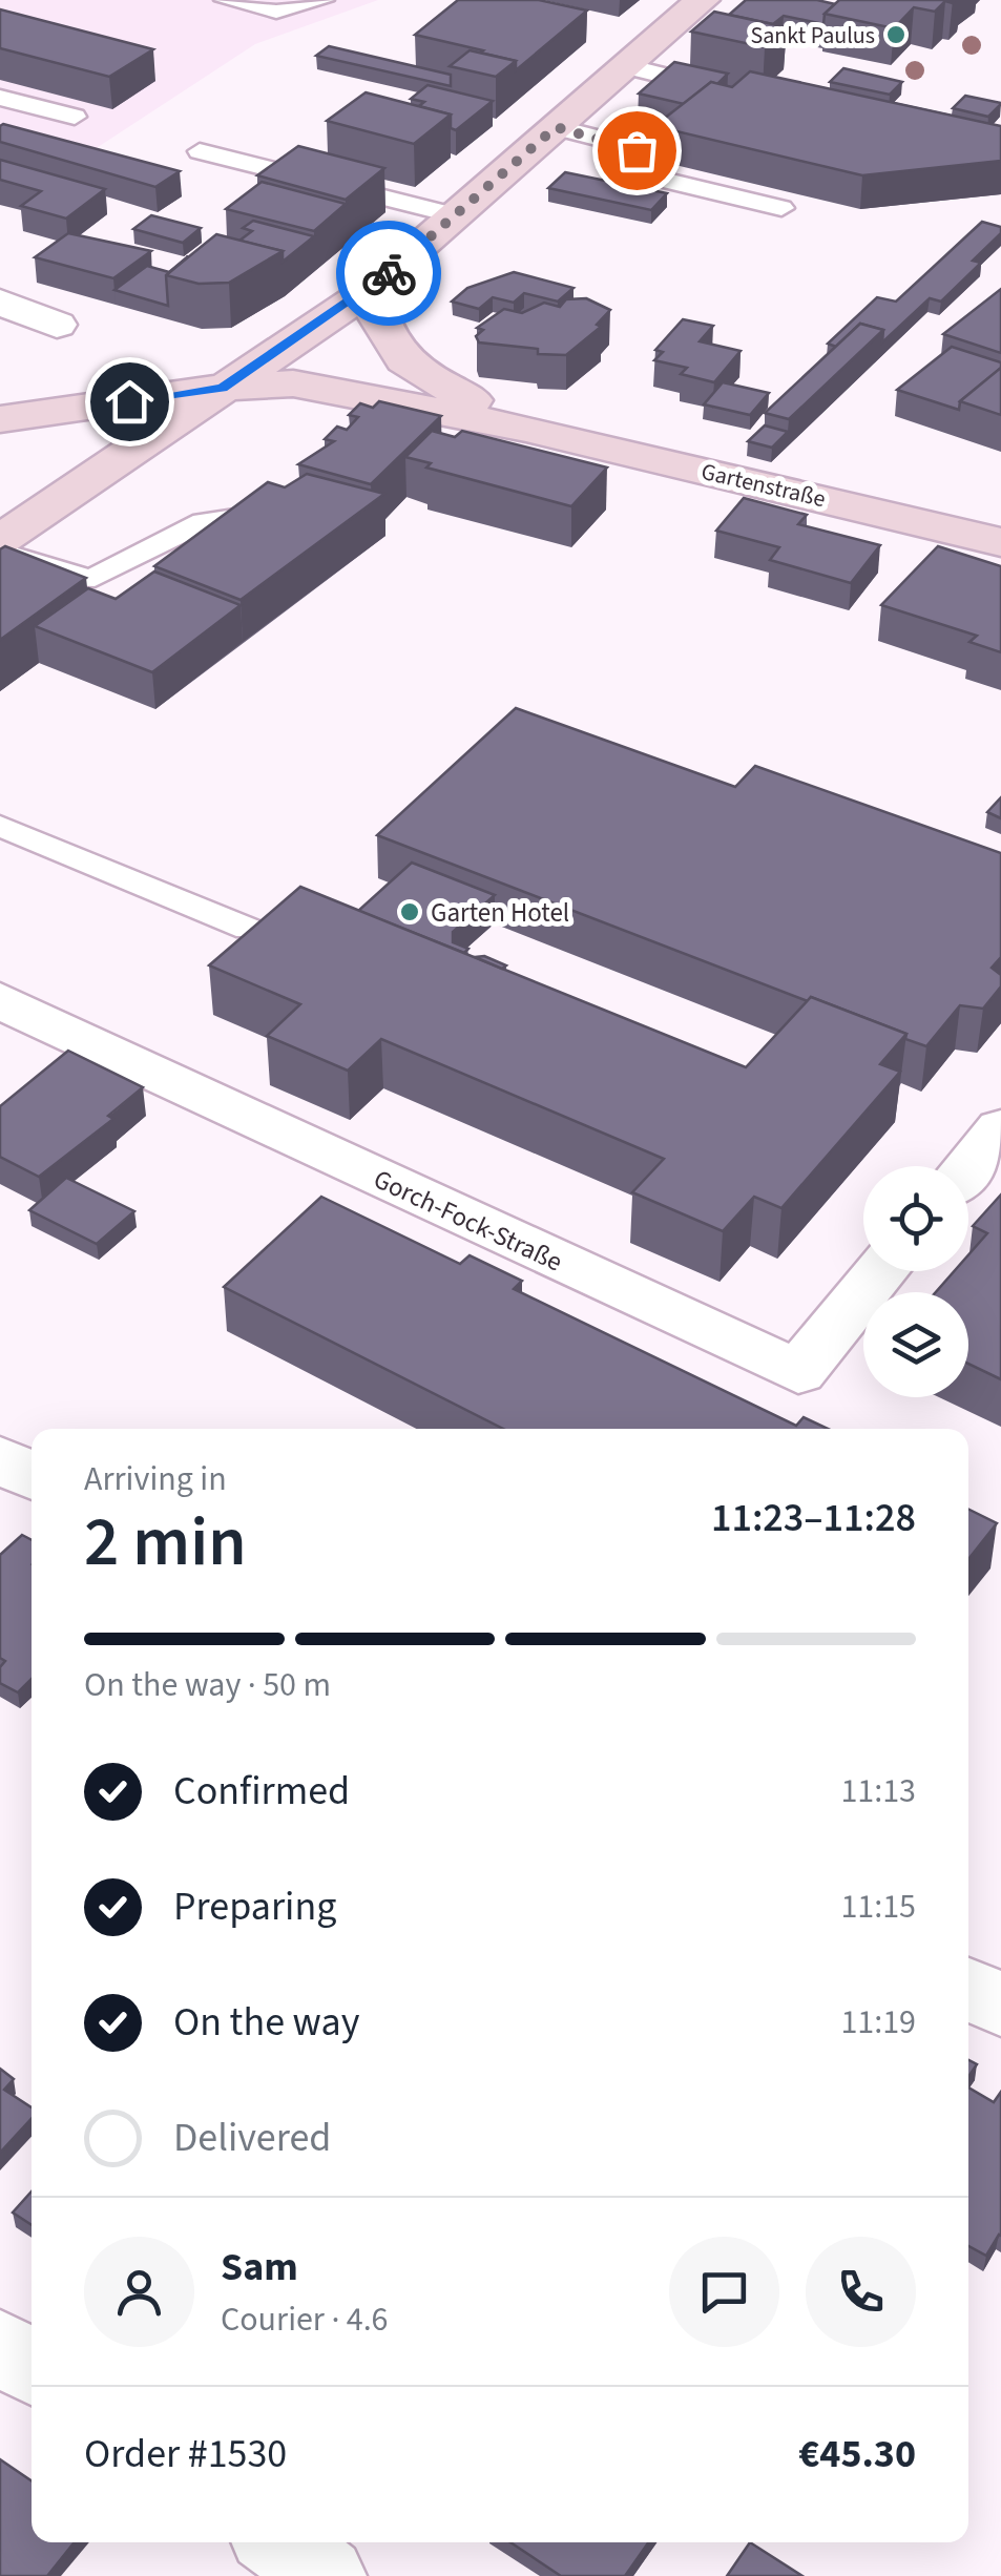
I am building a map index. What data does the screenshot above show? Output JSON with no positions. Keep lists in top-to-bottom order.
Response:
{
  "streets": {
    "main road": ["Gartenstraße"],
    "street": ["Gorch-Fock-Straße"]
  },
  "places": ["Sankt Paulus", "Garten Hotel"],
  "page": {
    "heading": ["2 min", "Arriving in", "11:23–11:28"],
    "panel": [
      "Sam",
      "Courier · 4.6",
      "Order #1530",
      "€45.30"
    ],
    "bar": "On the way · 50 m",
    "list": [
      ["Confirmed", "11:13"],
      ["Preparing", "11:15"],
      ["On the way", "11:19"],
      "Delivered"
    ]
  }
}
